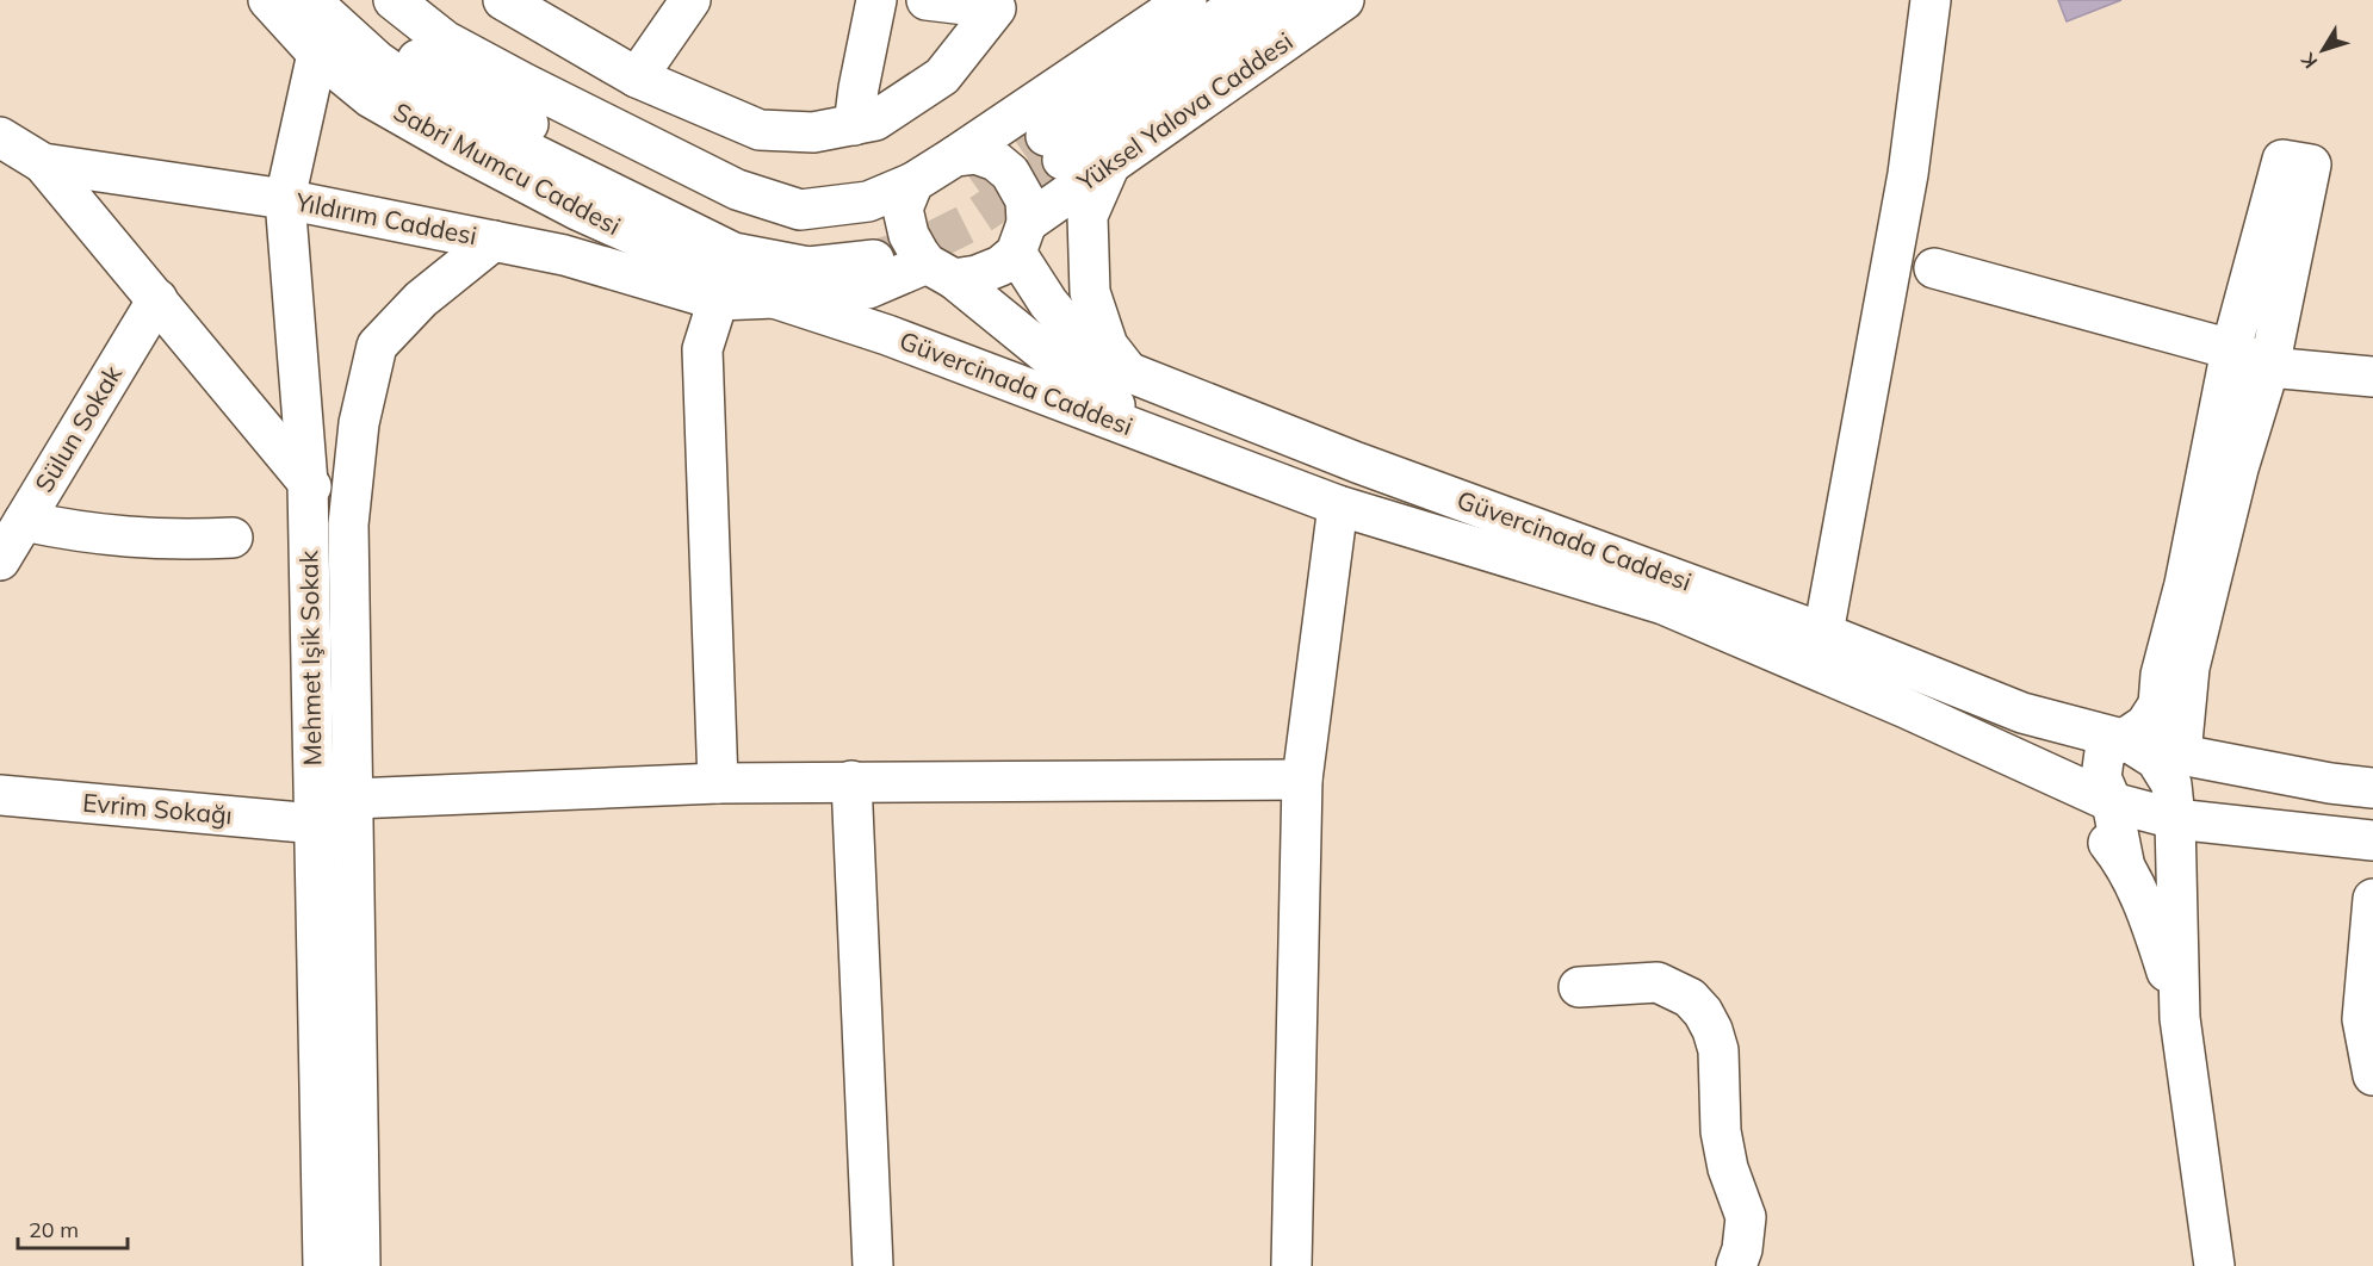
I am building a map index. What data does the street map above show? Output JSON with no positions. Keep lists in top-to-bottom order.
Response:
{
  "streets": {
    "street": [
      "Yüksel Yalova Caddesi",
      "Sabri Mumcu Caddesi",
      "Yıldırım Caddesi",
      "Güvercinada Caddesi",
      "Sülun Sokak",
      "Mehmet Işik Sokak",
      "Evrim Sokağı"
    ]
  },
  "crossings": [
    ["Yüksel Yalova Caddesi", "Güvercinada Caddesi"],
    ["Sabri Mumcu Caddesi", "Yıldırım Caddesi"],
    ["Sabri Mumcu Caddesi", "Güvercinada Caddesi"],
    ["Sabri Mumcu Caddesi", "Mehmet Işik Sokak"],
    ["Yıldırım Caddesi", "Güvercinada Caddesi"],
    ["Yıldırım Caddesi", "Mehmet Işik Sokak"],
    ["Mehmet Işik Sokak", "Evrim Sokağı"]
  ],
  "scale_bar": "20 m",
  "north": "bottom left"
}
